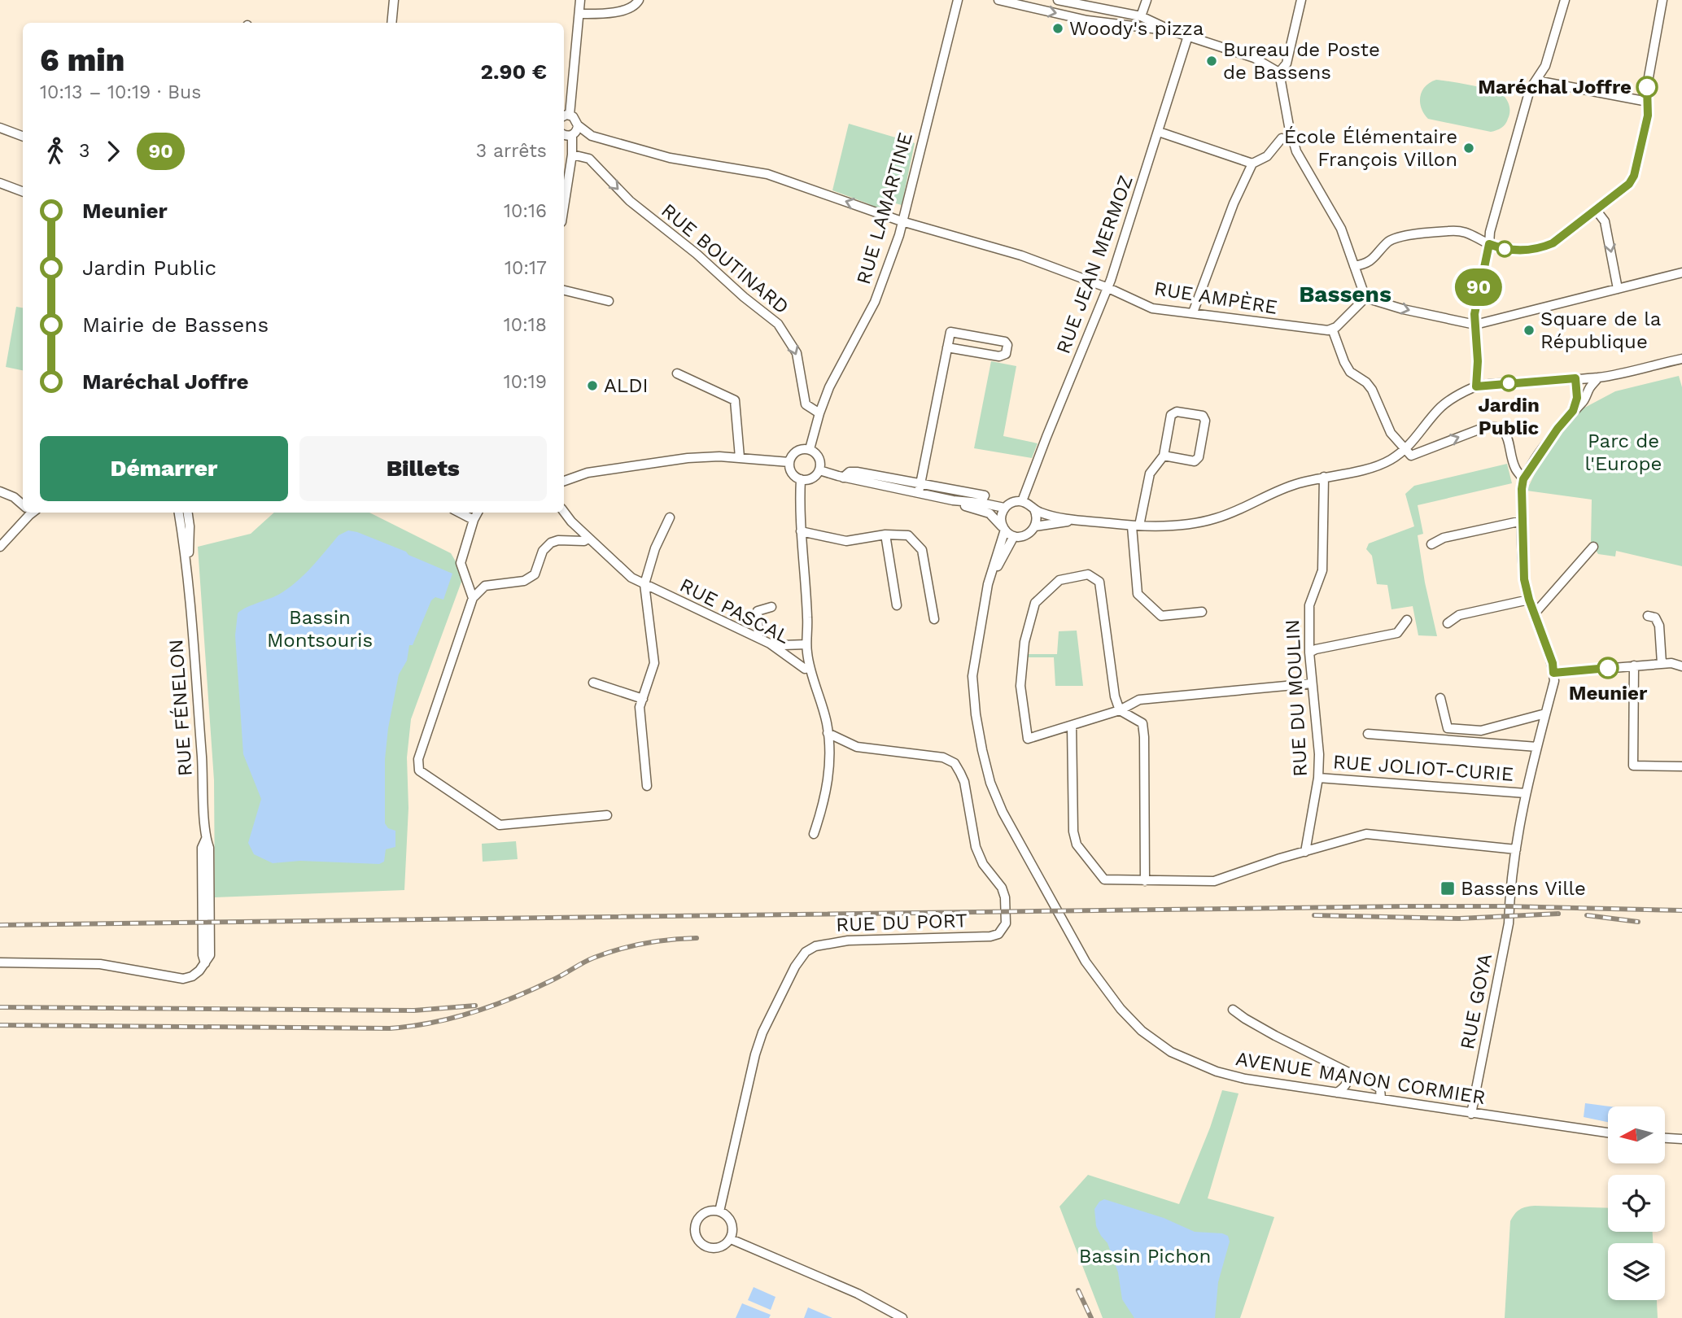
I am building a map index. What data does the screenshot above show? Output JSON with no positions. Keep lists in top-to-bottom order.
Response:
{
  "streets": {
    "street": [
      "RUE LAMARTINE",
      "RUE BOUTINARD",
      "RUE JEAN MERMOZ",
      "RUE AMPÈRE",
      "RUE PASCAL",
      "RUE DU MOULIN",
      "RUE FÉNELON",
      "RUE JOLIOT-CURIE",
      "RUE DU PORT",
      "RUE GOYA",
      "AVENUE MANON CORMIER"
    ]
  },
  "crossings": [
    ["RUE LAMARTINE", "RUE BOUTINARD"],
    ["RUE LAMARTINE", "RUE AMPÈRE"],
    ["RUE JEAN MERMOZ", "RUE AMPÈRE"],
    ["RUE JEAN MERMOZ", "AVENUE MANON CORMIER"],
    ["RUE DU MOULIN", "RUE JOLIOT-CURIE"],
    ["RUE JOLIOT-CURIE", "RUE GOYA"],
    ["RUE GOYA", "AVENUE MANON CORMIER"]
  ],
  "one_way": ["RUE BOUTINARD", "RUE AMPÈRE"],
  "districts": ["Bassens"],
  "parks": ["Parc de l'Europe", "Bassin Montsouris", "Bassin Pichon"],
  "places": {
    "other": [
      "Woody's pizza",
      "Bureau de Poste de Bassens",
      "Maréchal Joffre",
      "École Élémentaire François Villon",
      "Square de la République",
      "Jardin Public",
      "ALDI",
      "Meunier"
    ],
    "transit": ["Bassens Ville"]
  },
  "lines": ["bus line 90"],
  "north": "left",
  "page": {
    "on_map": "90",
    "heading": ["6 min", "10:13 – 10:19 · Bus", "2.90 €"],
    "legs": ["3", "90", "3 arrêts"],
    "list": [
      {
        "name": "Meunier",
        "value": "10:16"
      },
      {
        "name": "Jardin Public",
        "value": "10:17"
      },
      {
        "name": "Mairie de Bassens",
        "value": "10:18"
      },
      {
        "name": "Maréchal Joffre",
        "value": "10:19"
      }
    ],
    "buttons": ["Démarrer", "Billets"]
  }
}
